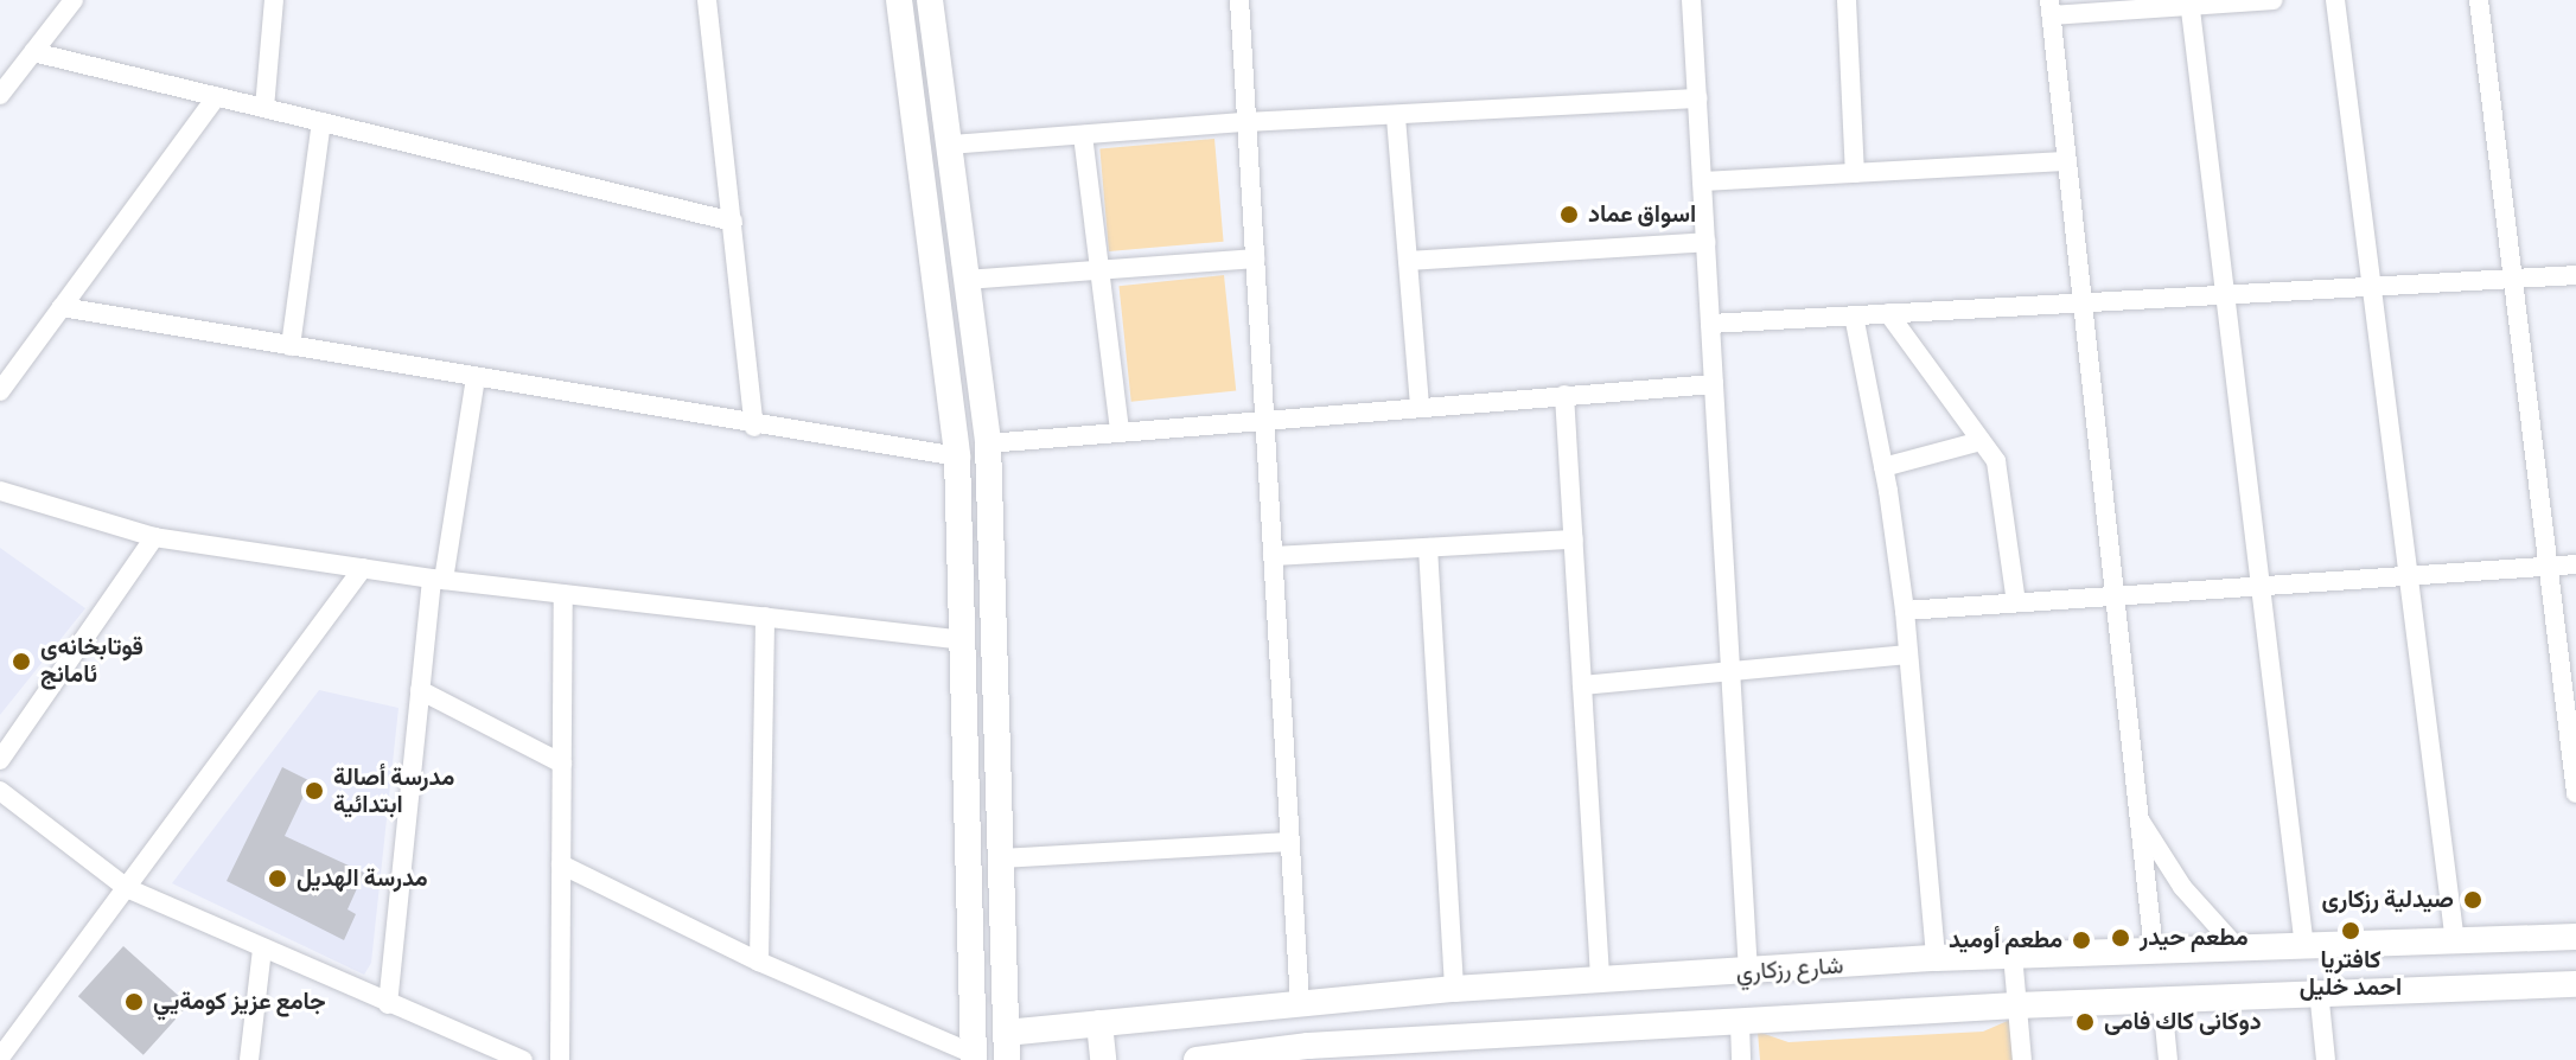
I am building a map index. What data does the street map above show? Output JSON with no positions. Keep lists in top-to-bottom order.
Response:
{
  "streets": {
    "street": ["شارع رزكاري"]
  },
  "places": [
    "اسواق عماد",
    "قوتابخانەى ئامانج",
    "مدرسة أصالة ابتدائية",
    "مدرسة الهديل",
    "صيدلية رزكارى",
    "كافتريا احمد خليل",
    "مطعم حيدر",
    "مطعم أوميد",
    "جامع عزيز كومةيي",
    "دوكانى كاك فامى"
  ]
}
